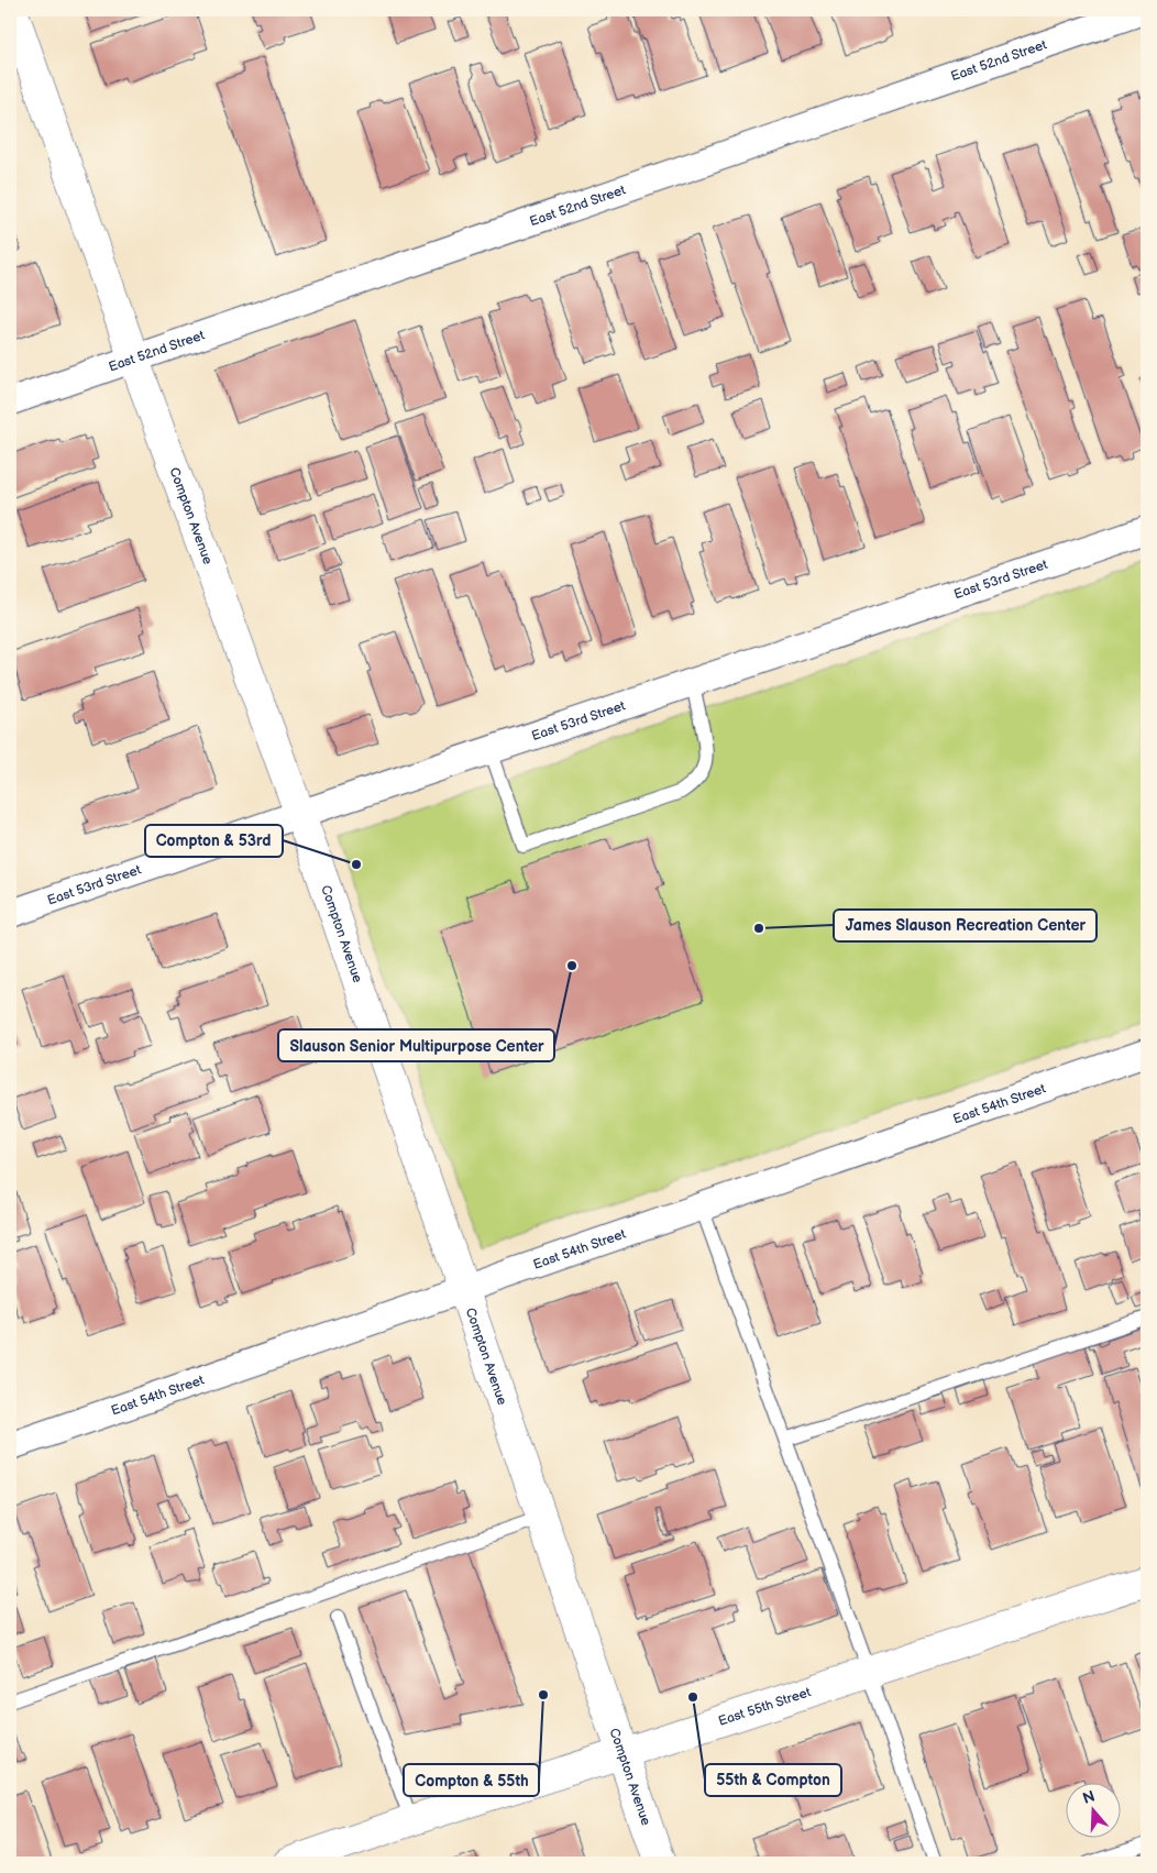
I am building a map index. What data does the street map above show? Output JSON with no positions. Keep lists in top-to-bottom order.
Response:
{
  "streets": {
    "main road": ["Compton Avenue", "East 55th Street"],
    "street": ["East 52nd Street", "East 53rd Street", "East 54th Street"]
  },
  "crossings": [
    ["East 52nd Street", "Compton Avenue"],
    ["Compton Avenue", "East 53rd Street"],
    ["Compton Avenue", "East 54th Street"],
    ["Compton Avenue", "East 55th Street"]
  ],
  "places": [
    "Compton & 53rd",
    "James Slauson Recreation Center",
    "Slauson Senior Multipurpose Center",
    "Compton & 55th",
    "55th & Compton"
  ],
  "north": "top"
}
